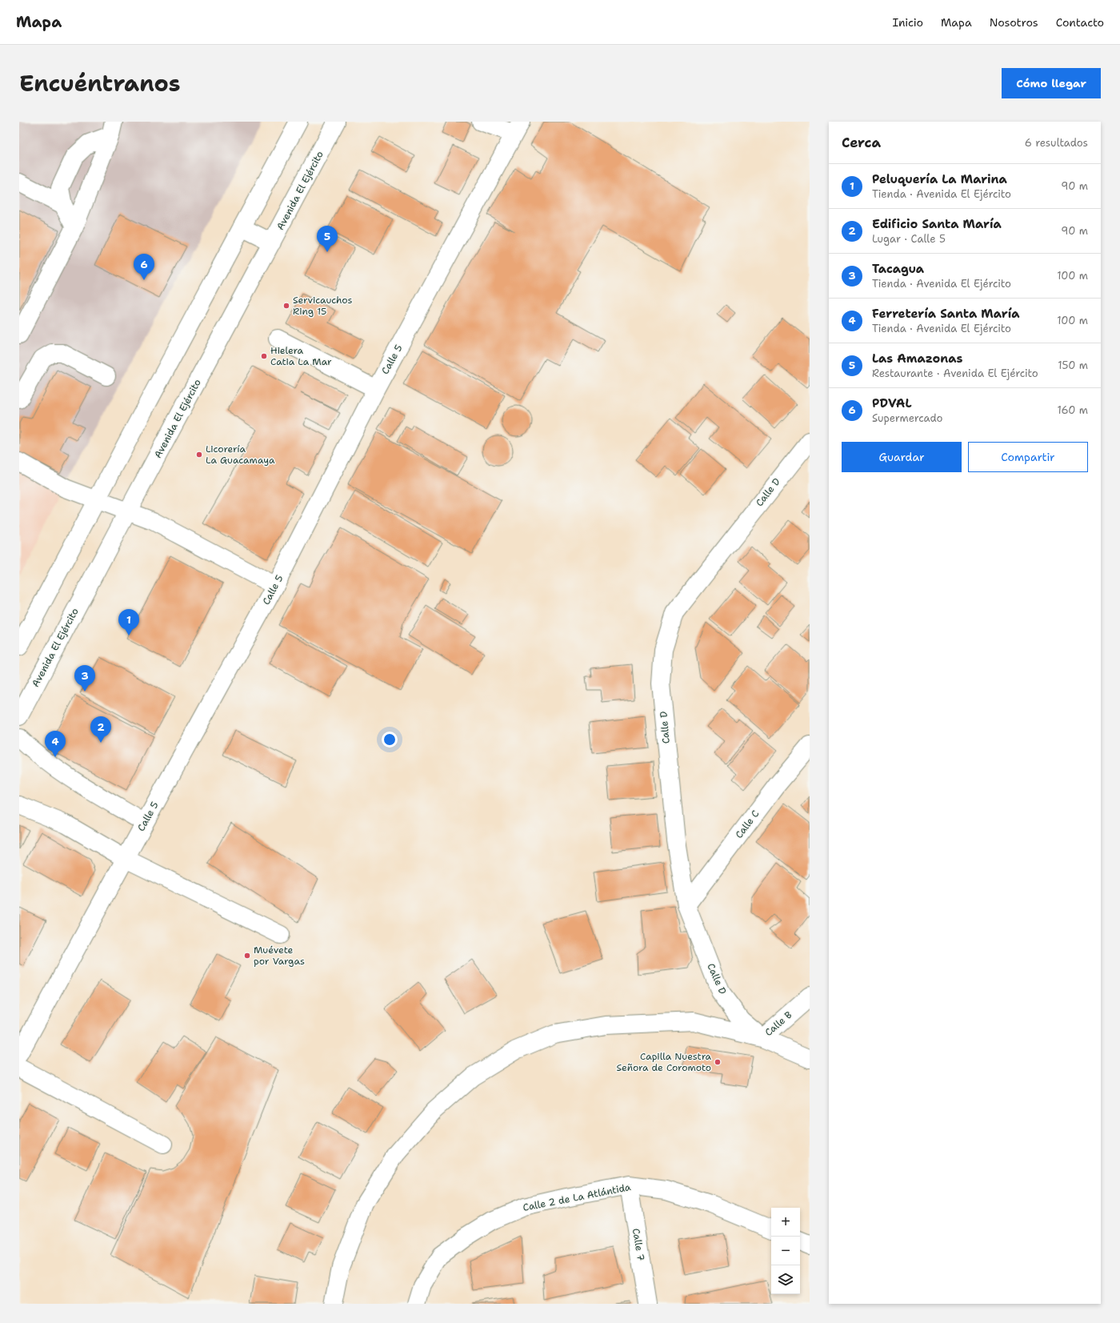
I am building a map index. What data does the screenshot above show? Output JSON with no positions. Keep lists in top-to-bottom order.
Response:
{
  "streets": {
    "street": [
      "Avenida El Ejército",
      "Calle 5",
      "Calle D",
      "Calle C",
      "Calle B",
      "Calle 2 de La Atlántida",
      "Calle 7"
    ]
  },
  "crossings": [
    ["Calle D", "Calle C"],
    ["Calle D", "Calle B"],
    ["Calle 2 de La Atlántida", "Calle 7"]
  ],
  "places": [
    "Servicauchos Ring 15",
    "Hielera Catia La Mar",
    "Licorería La Guacamaya",
    "Muévete por Vargas",
    "Capilla Nuestra Señora de Coromoto"
  ],
  "page": {
    "header": "Mapa",
    "nav": [
      "Inicio",
      "Mapa",
      "Nosotros",
      "Contacto"
    ],
    "title": "Encuéntranos",
    "buttons": [
      "Cómo llegar",
      ["Guardar", "Compartir"]
    ],
    "heading": ["Cerca", "6 resultados"],
    "list": [
      {
        "mark": "1",
        "name": "Peluquería La Marina",
        "note": "Tienda · Avenida El Ejército",
        "value": "90 m"
      },
      {
        "mark": "2",
        "name": "Edificio Santa María",
        "note": "Lugar · Calle 5",
        "value": "90 m"
      },
      {
        "mark": "3",
        "name": "Tacagua",
        "note": "Tienda · Avenida El Ejército",
        "value": "100 m"
      },
      {
        "mark": "4",
        "name": "Ferretería Santa María",
        "note": "Tienda · Avenida El Ejército",
        "value": "100 m"
      },
      {
        "mark": "5",
        "name": "Las Amazonas",
        "note": "Restaurante · Avenida El Ejército",
        "value": "150 m"
      },
      {
        "mark": "6",
        "name": "PDVAL",
        "note": "Supermercado",
        "value": "160 m"
      }
    ],
    "pins": [
      "5",
      "6",
      "1",
      "3",
      "2",
      "4"
    ],
    "map_buttons": ["+", "−"]
  }
}
